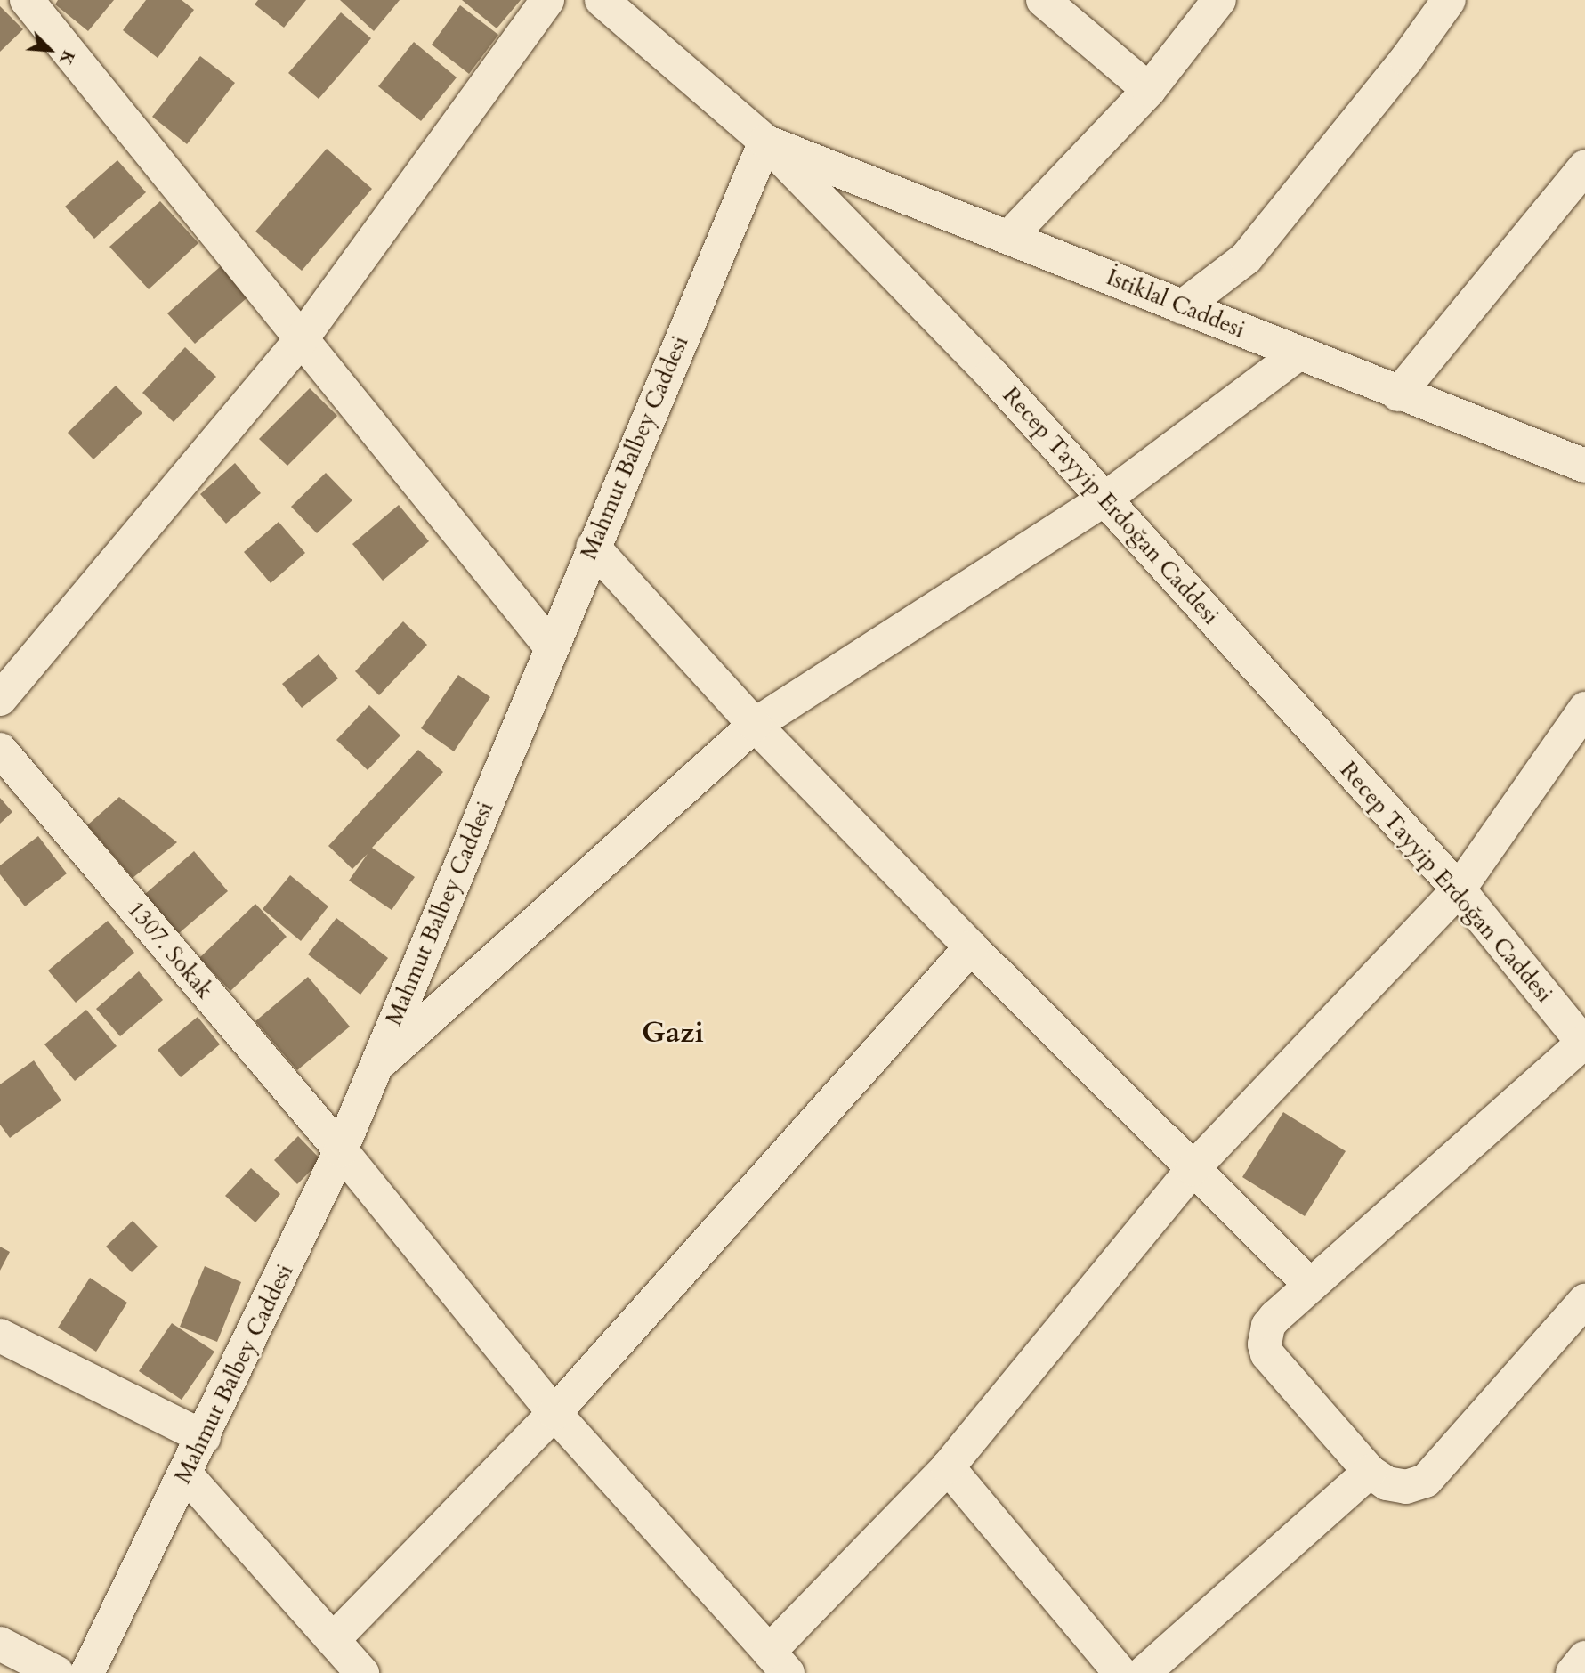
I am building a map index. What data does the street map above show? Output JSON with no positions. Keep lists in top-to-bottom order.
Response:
{
  "streets": {
    "street": [
      "İstiklal Caddesi",
      "Mahmut Balbey Caddesi",
      "Recep Tayyip Erdoğan Caddesi",
      "1307. Sokak"
    ]
  },
  "crossings": [
    ["İstiklal Caddesi", "Mahmut Balbey Caddesi"],
    ["İstiklal Caddesi", "Recep Tayyip Erdoğan Caddesi"],
    ["Mahmut Balbey Caddesi", "Recep Tayyip Erdoğan Caddesi"],
    ["Mahmut Balbey Caddesi", "1307. Sokak"]
  ],
  "districts": ["Gazi"],
  "north": "bottom right"
}
